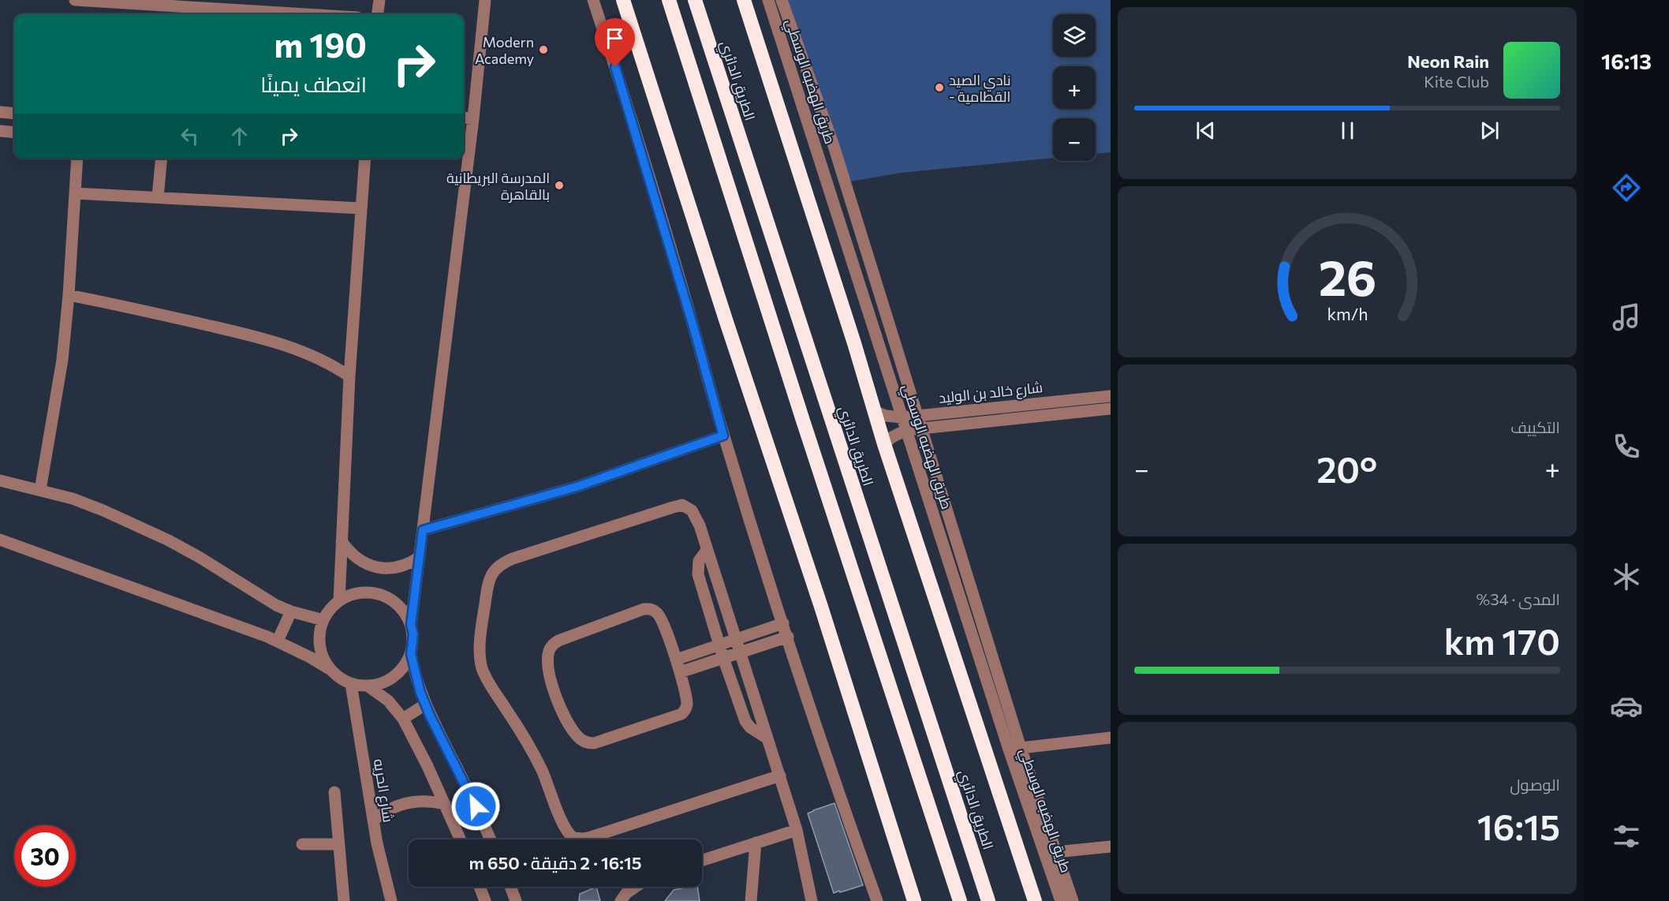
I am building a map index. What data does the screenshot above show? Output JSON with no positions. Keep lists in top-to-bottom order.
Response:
{
  "streets": {
    "highway": ["الطريق الدائري"],
    "street": ["طريق الهضبه الوسطي", "شارع خالد بن الوليد", "شارع الحريه"]
  },
  "crossings": [
    ["الطريق الدائري", "شارع خالد بن الوليد"],
    ["طريق الهضبه الوسطي", "شارع خالد بن الوليد"]
  ],
  "places": ["Modern Academy", "نادي الصيد - القطامية", "المدرسة البريطانية بالقاهرة"],
  "page": {
    "tabs": "16:13",
    "map_buttons": ["+", "−"],
    "turn": ["190 m", "انعطف يمينًا"],
    "song": ["Neon Rain", "Kite Club"],
    "tile": [
      "التكييف",
      ["المدى · 34%", "170 km"],
      ["الوصول", "16:15"]
    ],
    "heat": ["−", "20°", "+"],
    "limit": "30",
    "trip": "16:15 · 2 دقيقة · 650 m",
    "gauge": ["26", "km/h"]
  }
}
